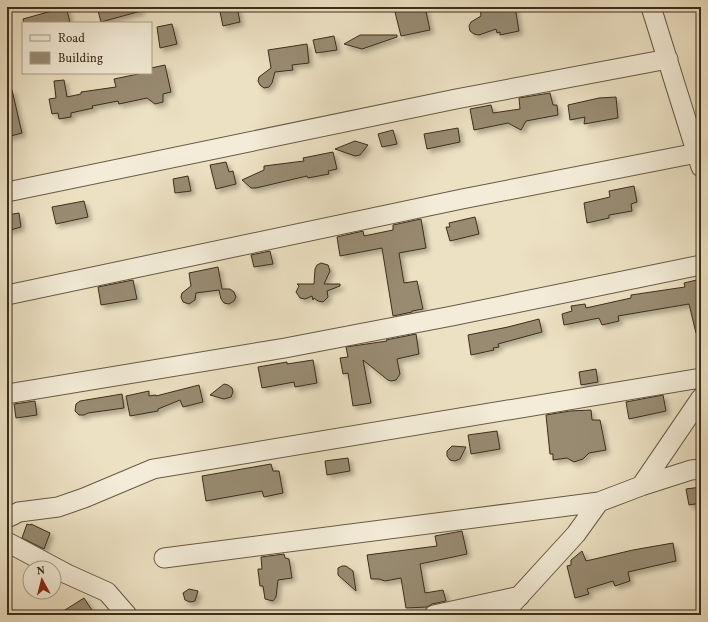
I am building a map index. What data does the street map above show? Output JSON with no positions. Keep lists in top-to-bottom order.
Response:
{
  "legend": ["Road", "Building"],
  "north": "top"
}
